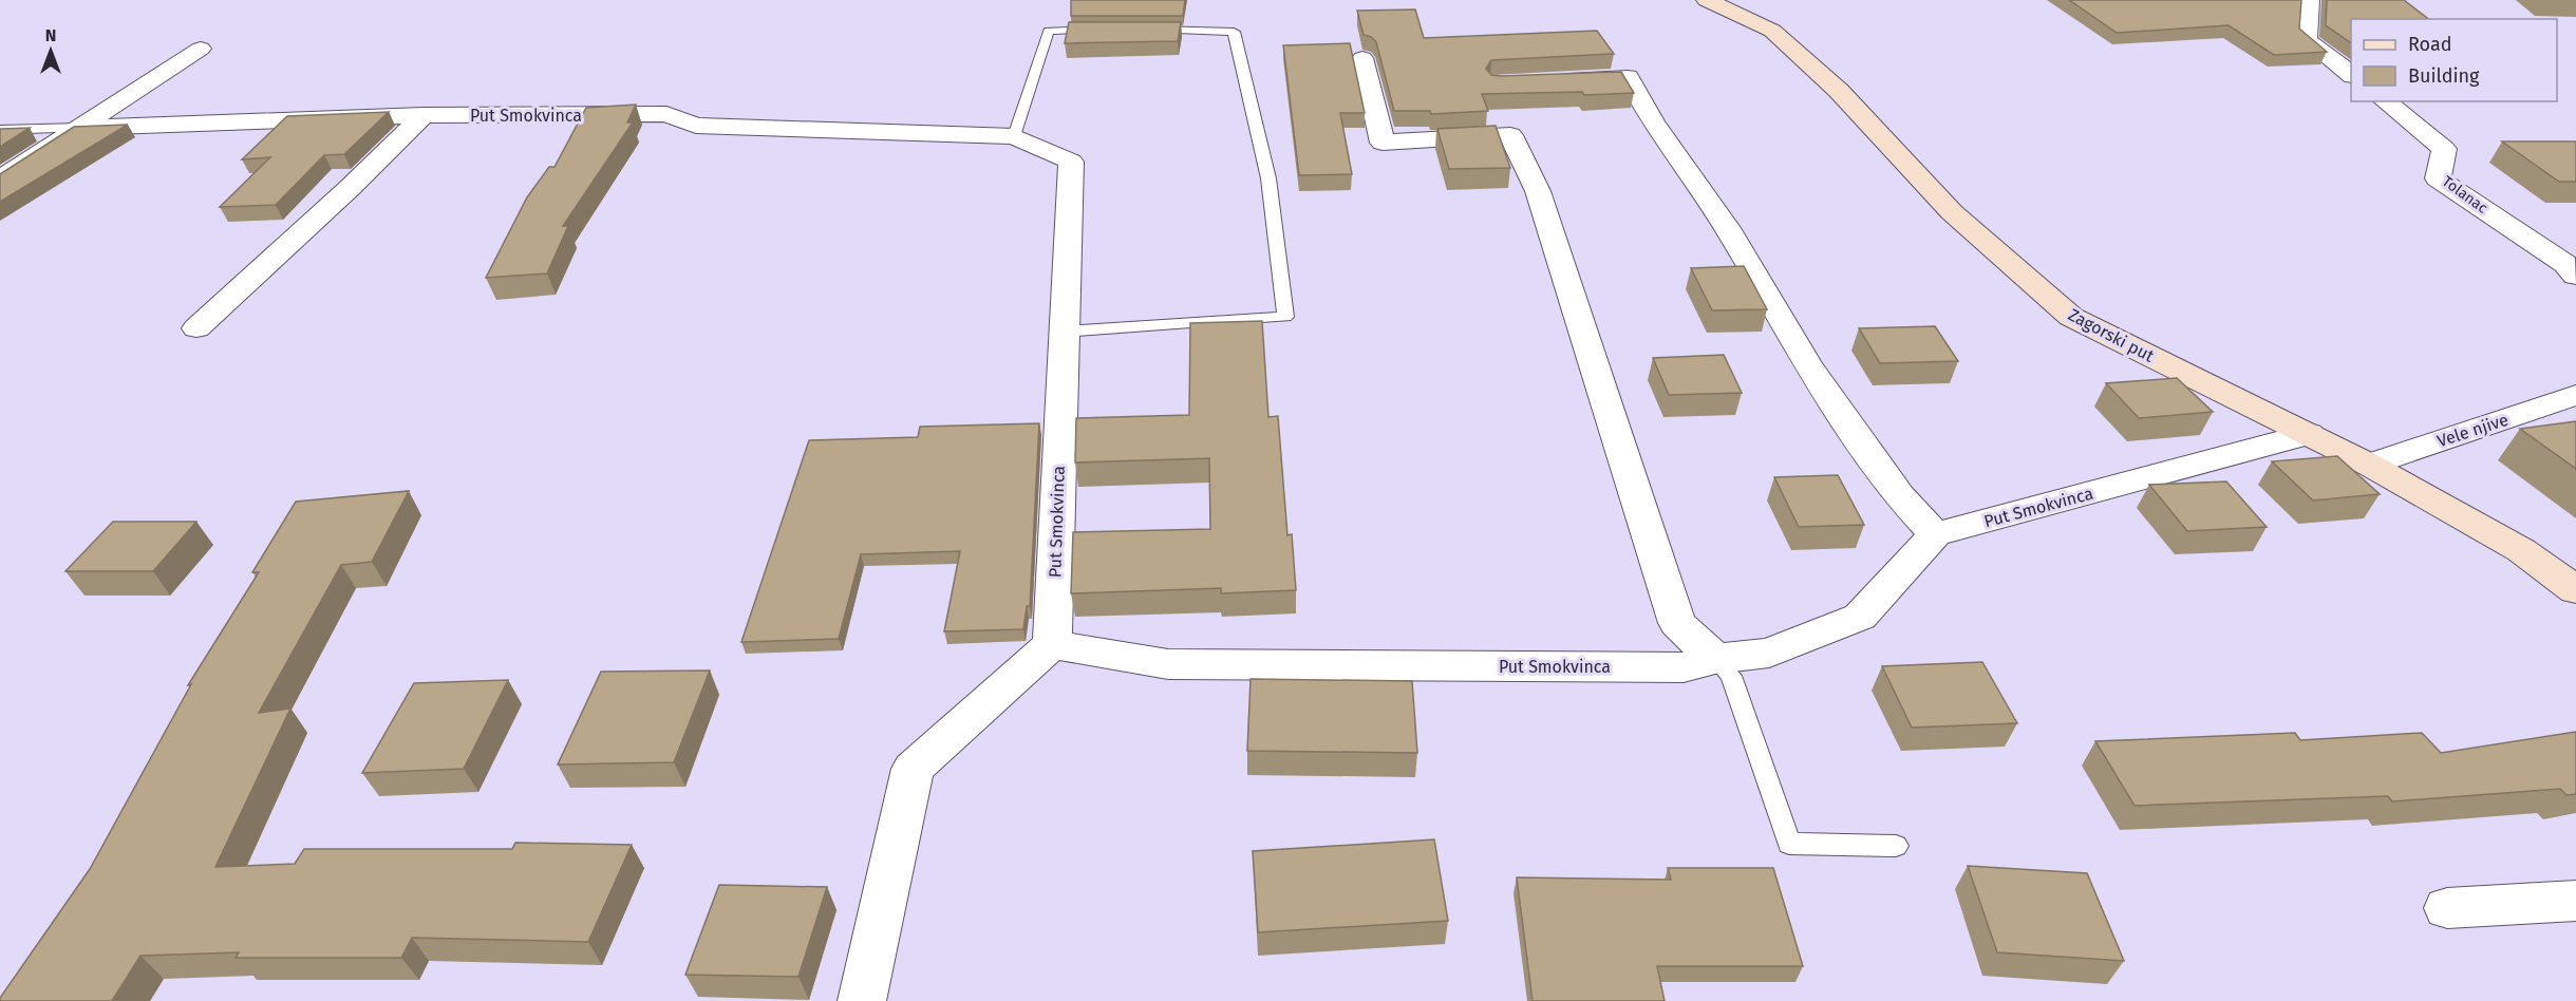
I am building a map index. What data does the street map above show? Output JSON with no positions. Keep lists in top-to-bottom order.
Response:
{
  "streets": {
    "main road": ["Zagorski put"],
    "street": ["Put Smokvinca", "Tolanac", "Vele njive"]
  },
  "crossings": [
    ["Put Smokvinca", "Zagorski put"],
    ["Zagorski put", "Vele njive"]
  ],
  "legend": ["Road", "Building"],
  "north": "top"
}
